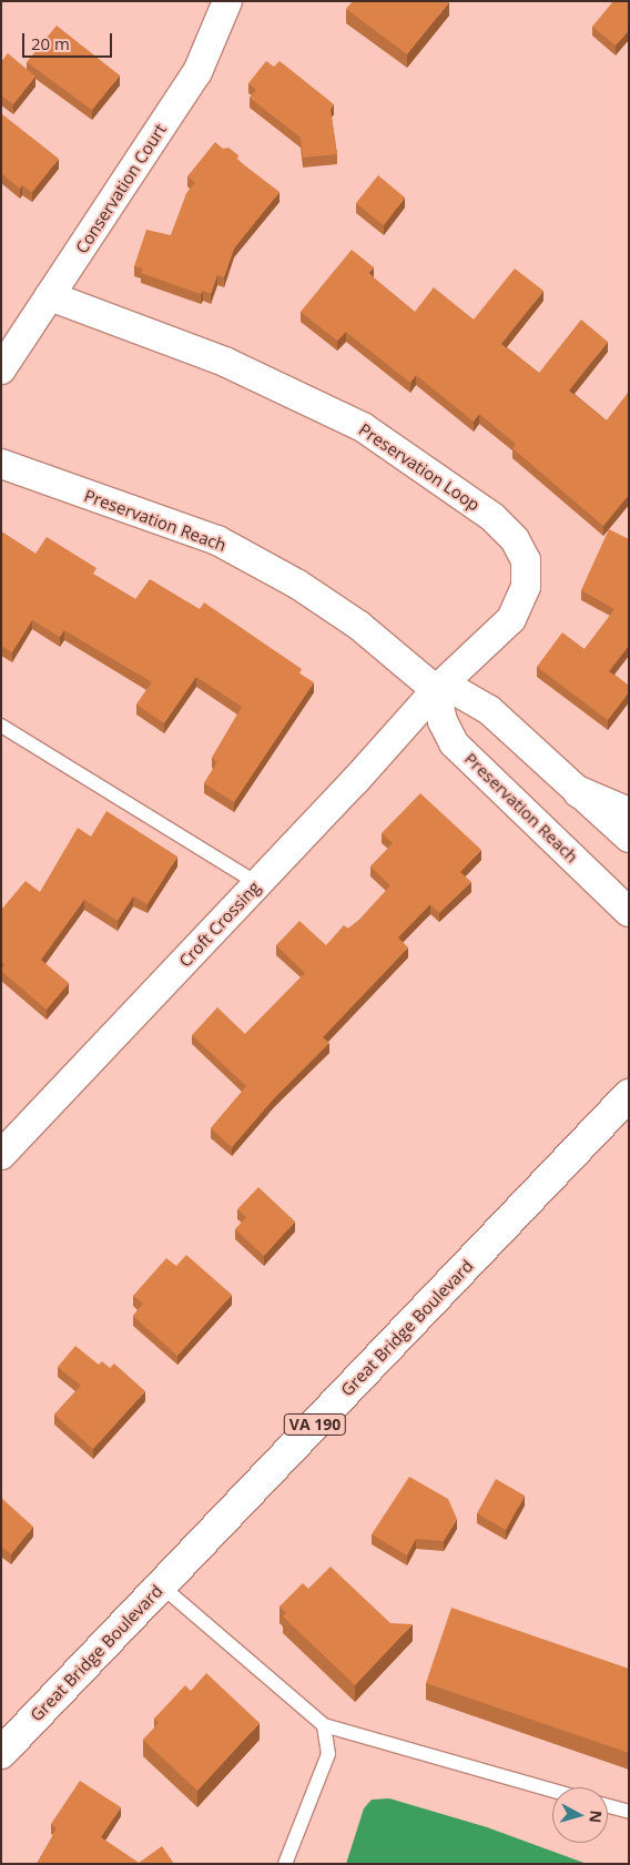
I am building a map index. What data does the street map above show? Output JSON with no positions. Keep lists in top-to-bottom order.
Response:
{
  "streets": {
    "main road": ["Great Bridge Boulevard", "VA 190"],
    "street": [
      "Conservation Court",
      "Preservation Loop",
      "Preservation Reach",
      "Croft Crossing"
    ]
  },
  "crossings": [
    ["Conservation Court", "Preservation Loop"],
    ["Preservation Loop", "Preservation Reach"],
    ["Preservation Loop", "Croft Crossing"],
    ["Preservation Reach", "Croft Crossing"]
  ],
  "scale_bar": "20 m",
  "north": "right"
}
